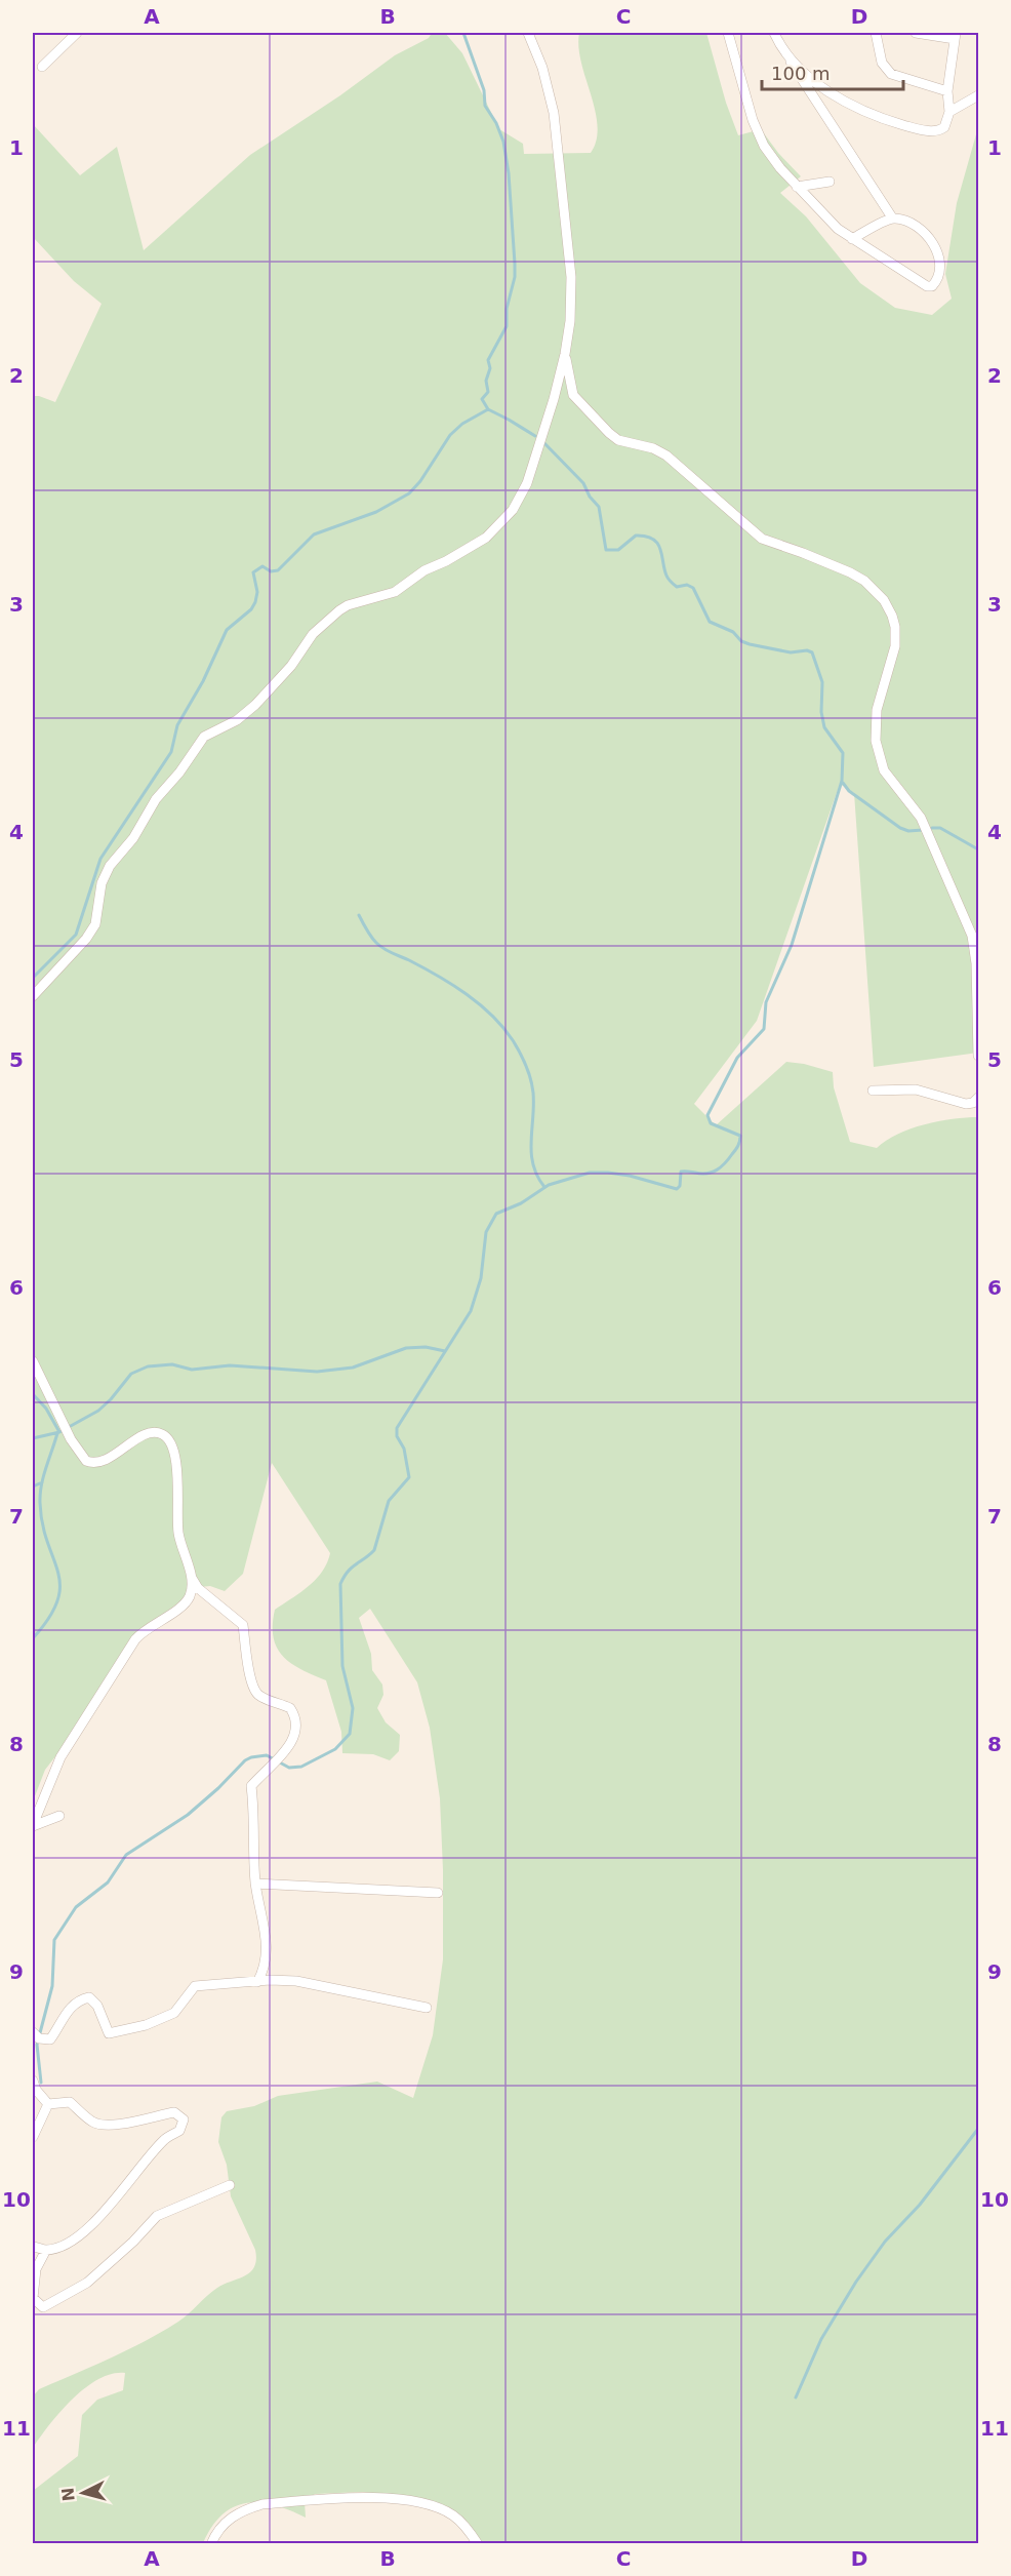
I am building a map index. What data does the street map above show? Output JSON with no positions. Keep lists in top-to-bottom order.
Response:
{
  "scale_bar": "100 m",
  "north": "left",
  "grid": {
    "columns": [
      "A",
      "B",
      "C",
      "D"
    ],
    "rows": [
      "1",
      "2",
      "3",
      "4",
      "5",
      "6",
      "7",
      "8",
      "9",
      "10",
      "11"
    ]
  }
}
